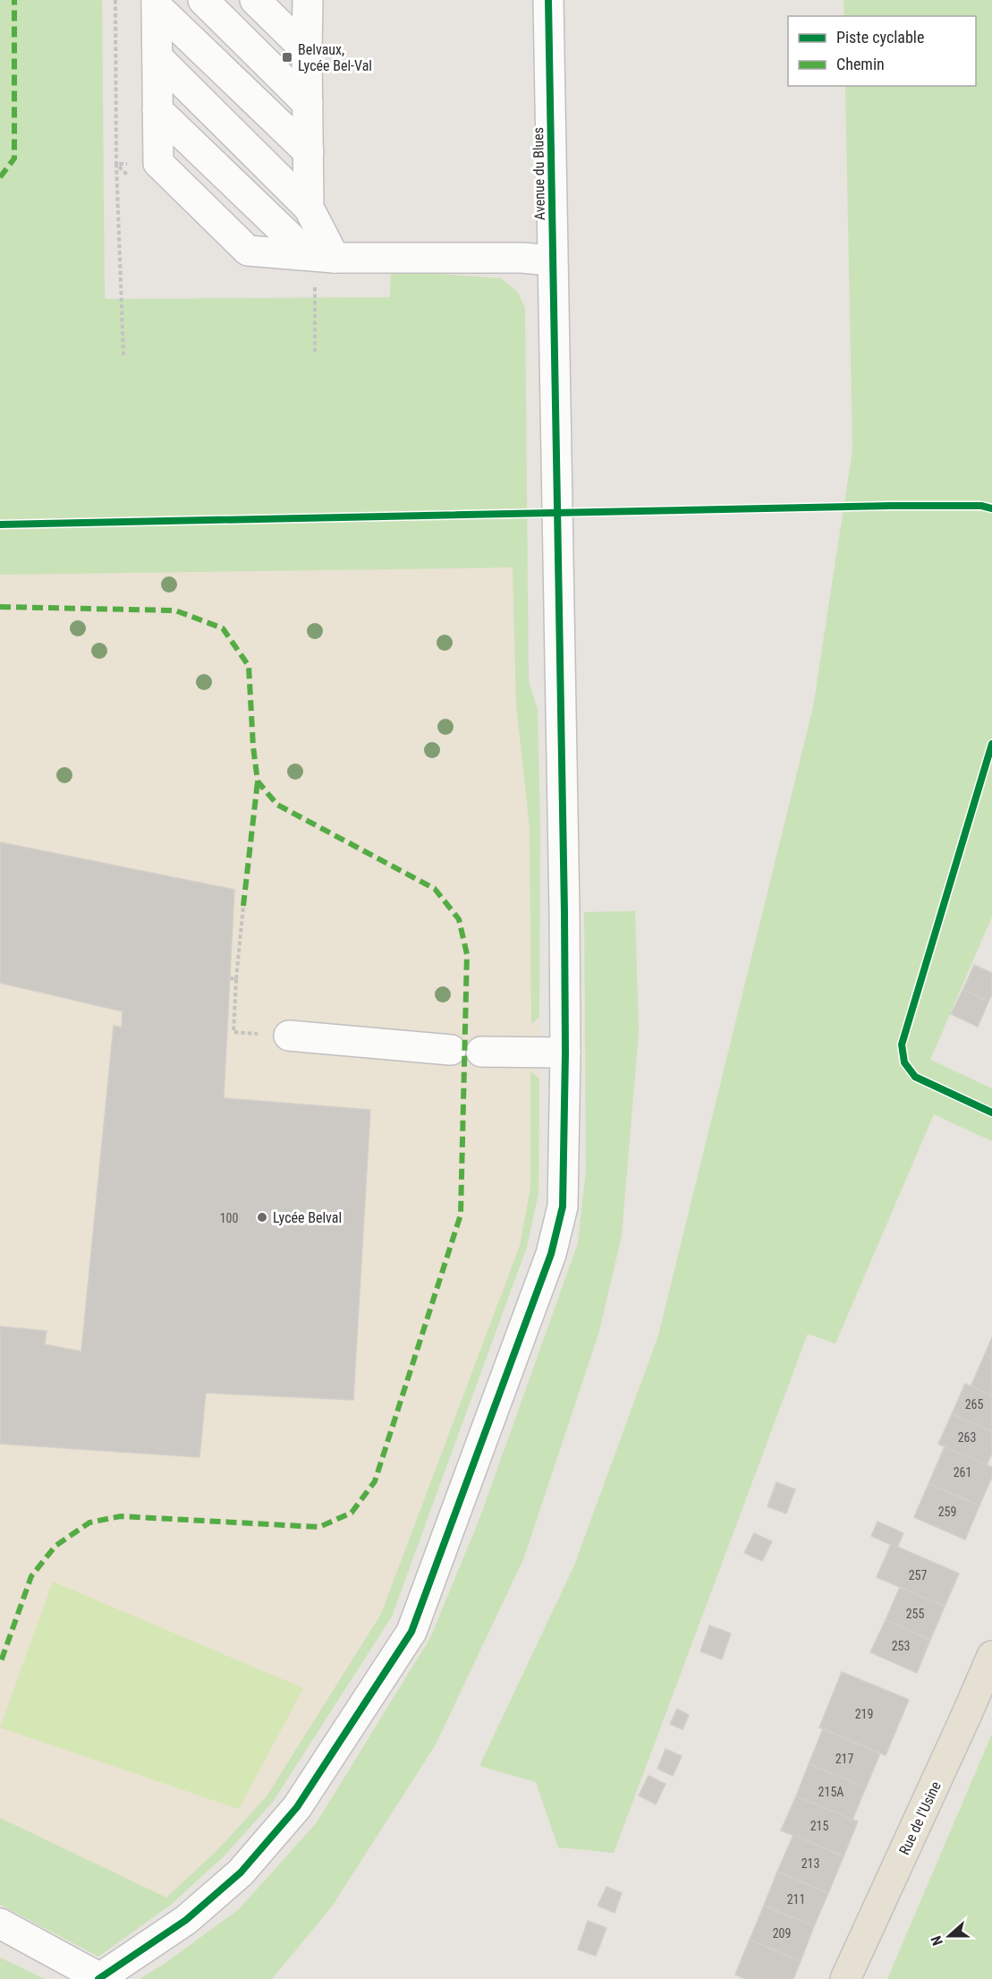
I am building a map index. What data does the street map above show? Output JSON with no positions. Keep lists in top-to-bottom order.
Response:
{
  "streets": {
    "main road": ["Rue de l'Usine"],
    "street": ["Avenue du Blues"]
  },
  "places": {
    "transit": ["Belvaux, Lycée Bel-Val"],
    "other": ["Lycée Belval"]
  },
  "house_numbers": [
    "100",
    "265",
    "263",
    "261",
    "259",
    "257",
    "255",
    "253",
    "219",
    "217",
    "215A",
    "215",
    "213",
    "211",
    "209"
  ],
  "legend": ["Piste cyclable", "Chemin"],
  "north": "left"
}
